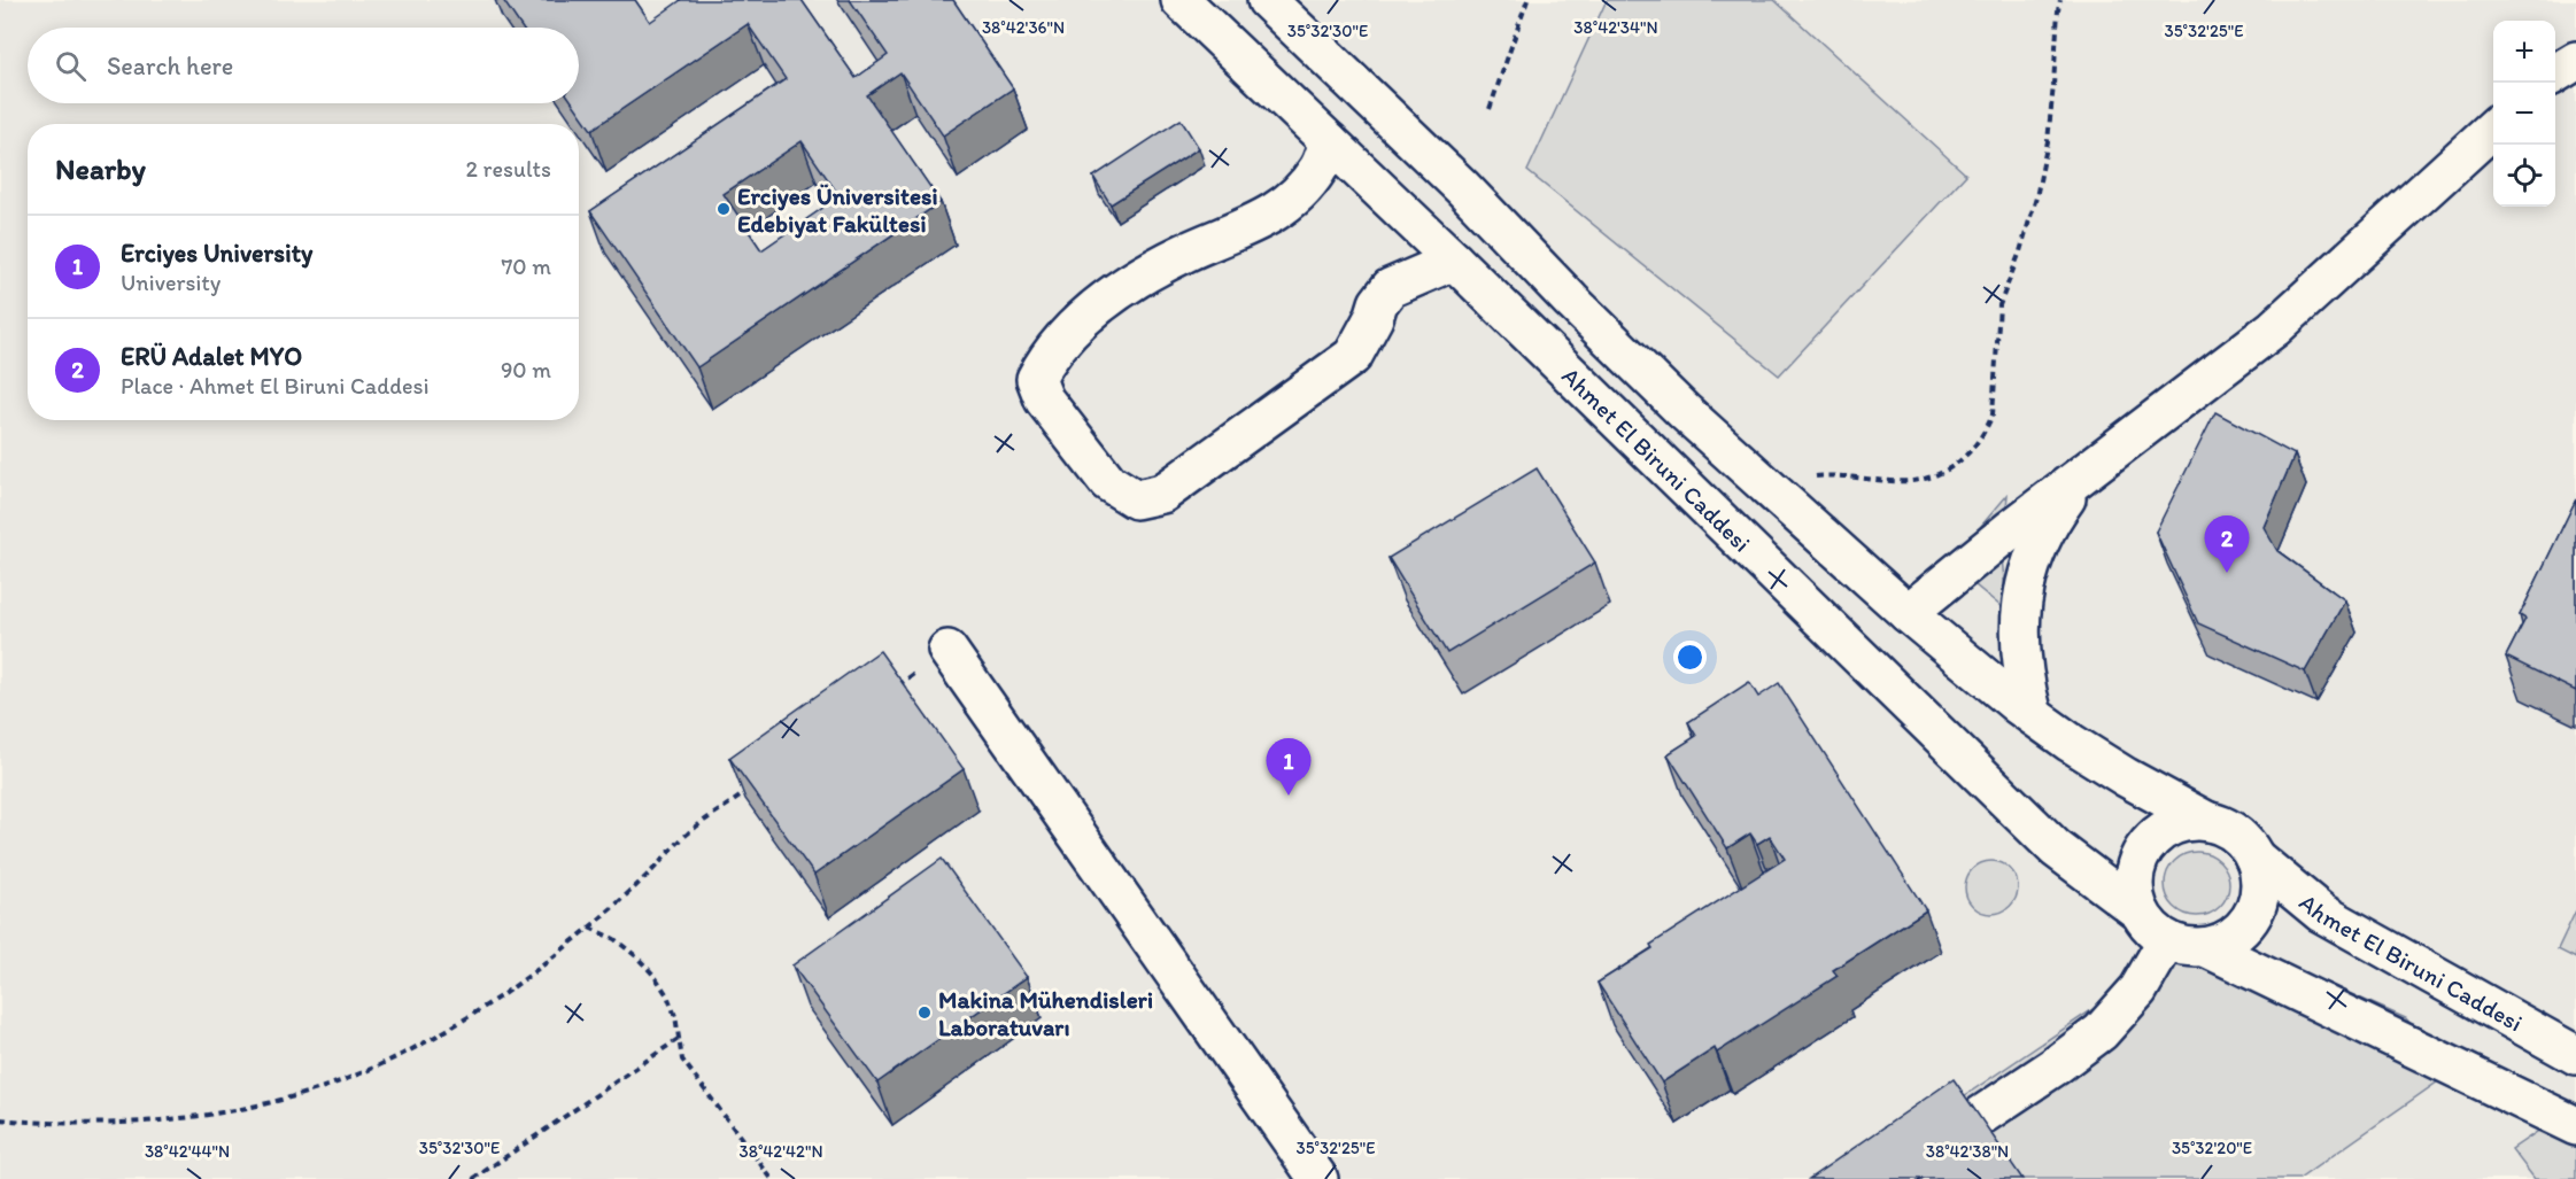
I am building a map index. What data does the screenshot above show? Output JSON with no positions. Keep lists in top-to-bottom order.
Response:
{
  "streets": {
    "street": ["Ahmet El Biruni Caddesi"]
  },
  "places": ["Erciyes Üniversitesi Edebiyat Fakültesi", "Makina Mühendisleri Laboratuvarı"],
  "page": {
    "map_buttons": ["+", "−"],
    "search": "Search here",
    "heading": ["Nearby", "2 results"],
    "list": [
      {
        "mark": "1",
        "name": "Erciyes University",
        "note": "University",
        "value": "70 m"
      },
      {
        "mark": "2",
        "name": "ERÜ Adalet MYO",
        "note": "Place · Ahmet El Biruni Caddesi",
        "value": "90 m"
      }
    ],
    "pins": ["2", "1"]
  },
  "coordinates": [
    "38°42'36\"N",
    "38°42'34\"N",
    "35°32'30\"E",
    "35°32'25\"E",
    "35°32'20\"E",
    "38°42'44\"N",
    "38°42'42\"N",
    "38°42'38\"N"
  ]
}
